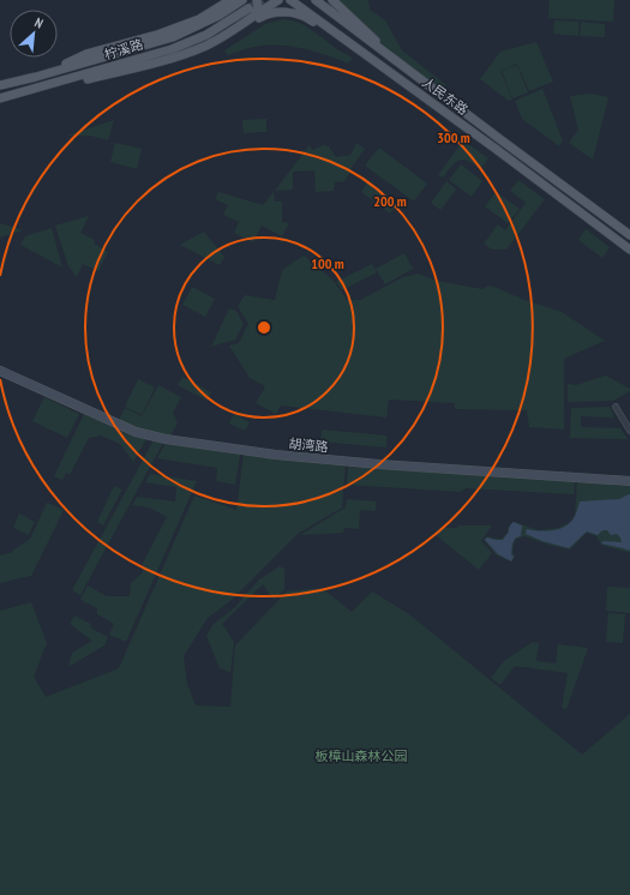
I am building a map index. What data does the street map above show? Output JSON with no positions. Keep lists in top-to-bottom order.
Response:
{
  "streets": {
    "main road": ["柠溪路", "人民东路"],
    "street": ["胡湾路"]
  },
  "parks": ["板樟山森林公园"],
  "north": "top right",
  "rings": ["300 m", "200 m", "100 m"]
}
